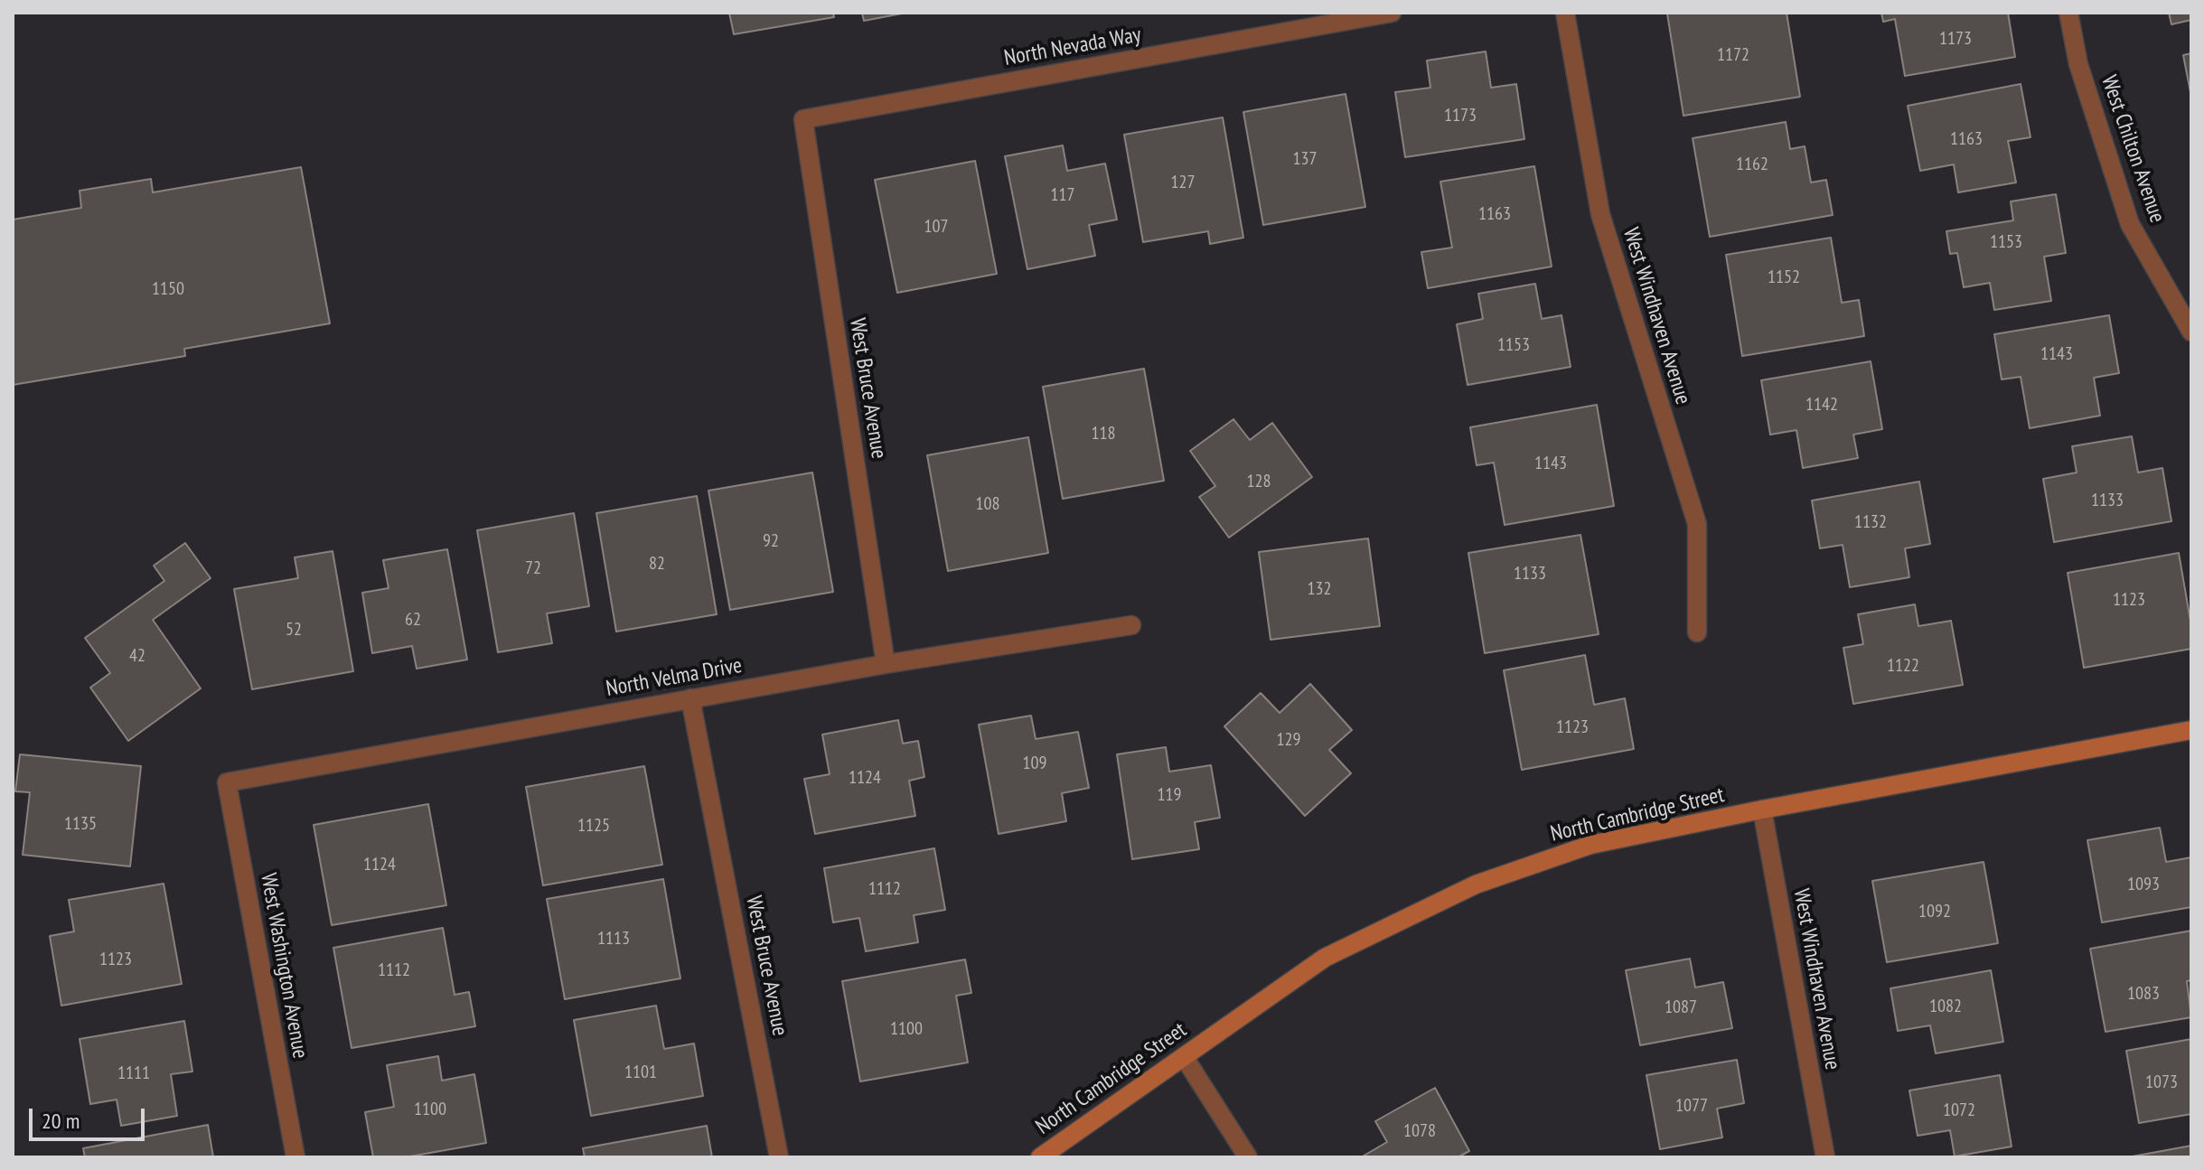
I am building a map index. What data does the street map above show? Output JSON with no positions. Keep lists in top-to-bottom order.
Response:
{
  "streets": {
    "street": [
      "North Nevada Way",
      "West Chilton Avenue",
      "West Windhaven Avenue",
      "West Bruce Avenue",
      "North Velma Drive",
      "North Cambridge Street",
      "West Washington Avenue"
    ]
  },
  "crossings": [
    ["North Nevada Way", "West Bruce Avenue"],
    ["West Windhaven Avenue", "North Cambridge Street"],
    ["West Bruce Avenue", "North Velma Drive"],
    ["North Velma Drive", "West Washington Avenue"]
  ],
  "house_numbers": [
    "1173",
    "1172",
    "1173",
    "1163",
    "137",
    "1162",
    "127",
    "117",
    "1163",
    "107",
    "1153",
    "1152",
    "1150",
    "1153",
    "1143",
    "1142",
    "118",
    "1143",
    "128",
    "1133",
    "108",
    "1132",
    "92",
    "82",
    "72",
    "1133",
    "132",
    "1123",
    "62",
    "52",
    "42",
    "1122",
    "1123",
    "129",
    "109",
    "1124",
    "119",
    "1135",
    "1125",
    "1124",
    "1093",
    "1112",
    "1092",
    "1113",
    "1123",
    "1112",
    "1083",
    "1082",
    "1087",
    "1100",
    "1101",
    "1111",
    "1073",
    "1077",
    "1100",
    "1072",
    "1078"
  ],
  "scale_bar": "20 m"
}
